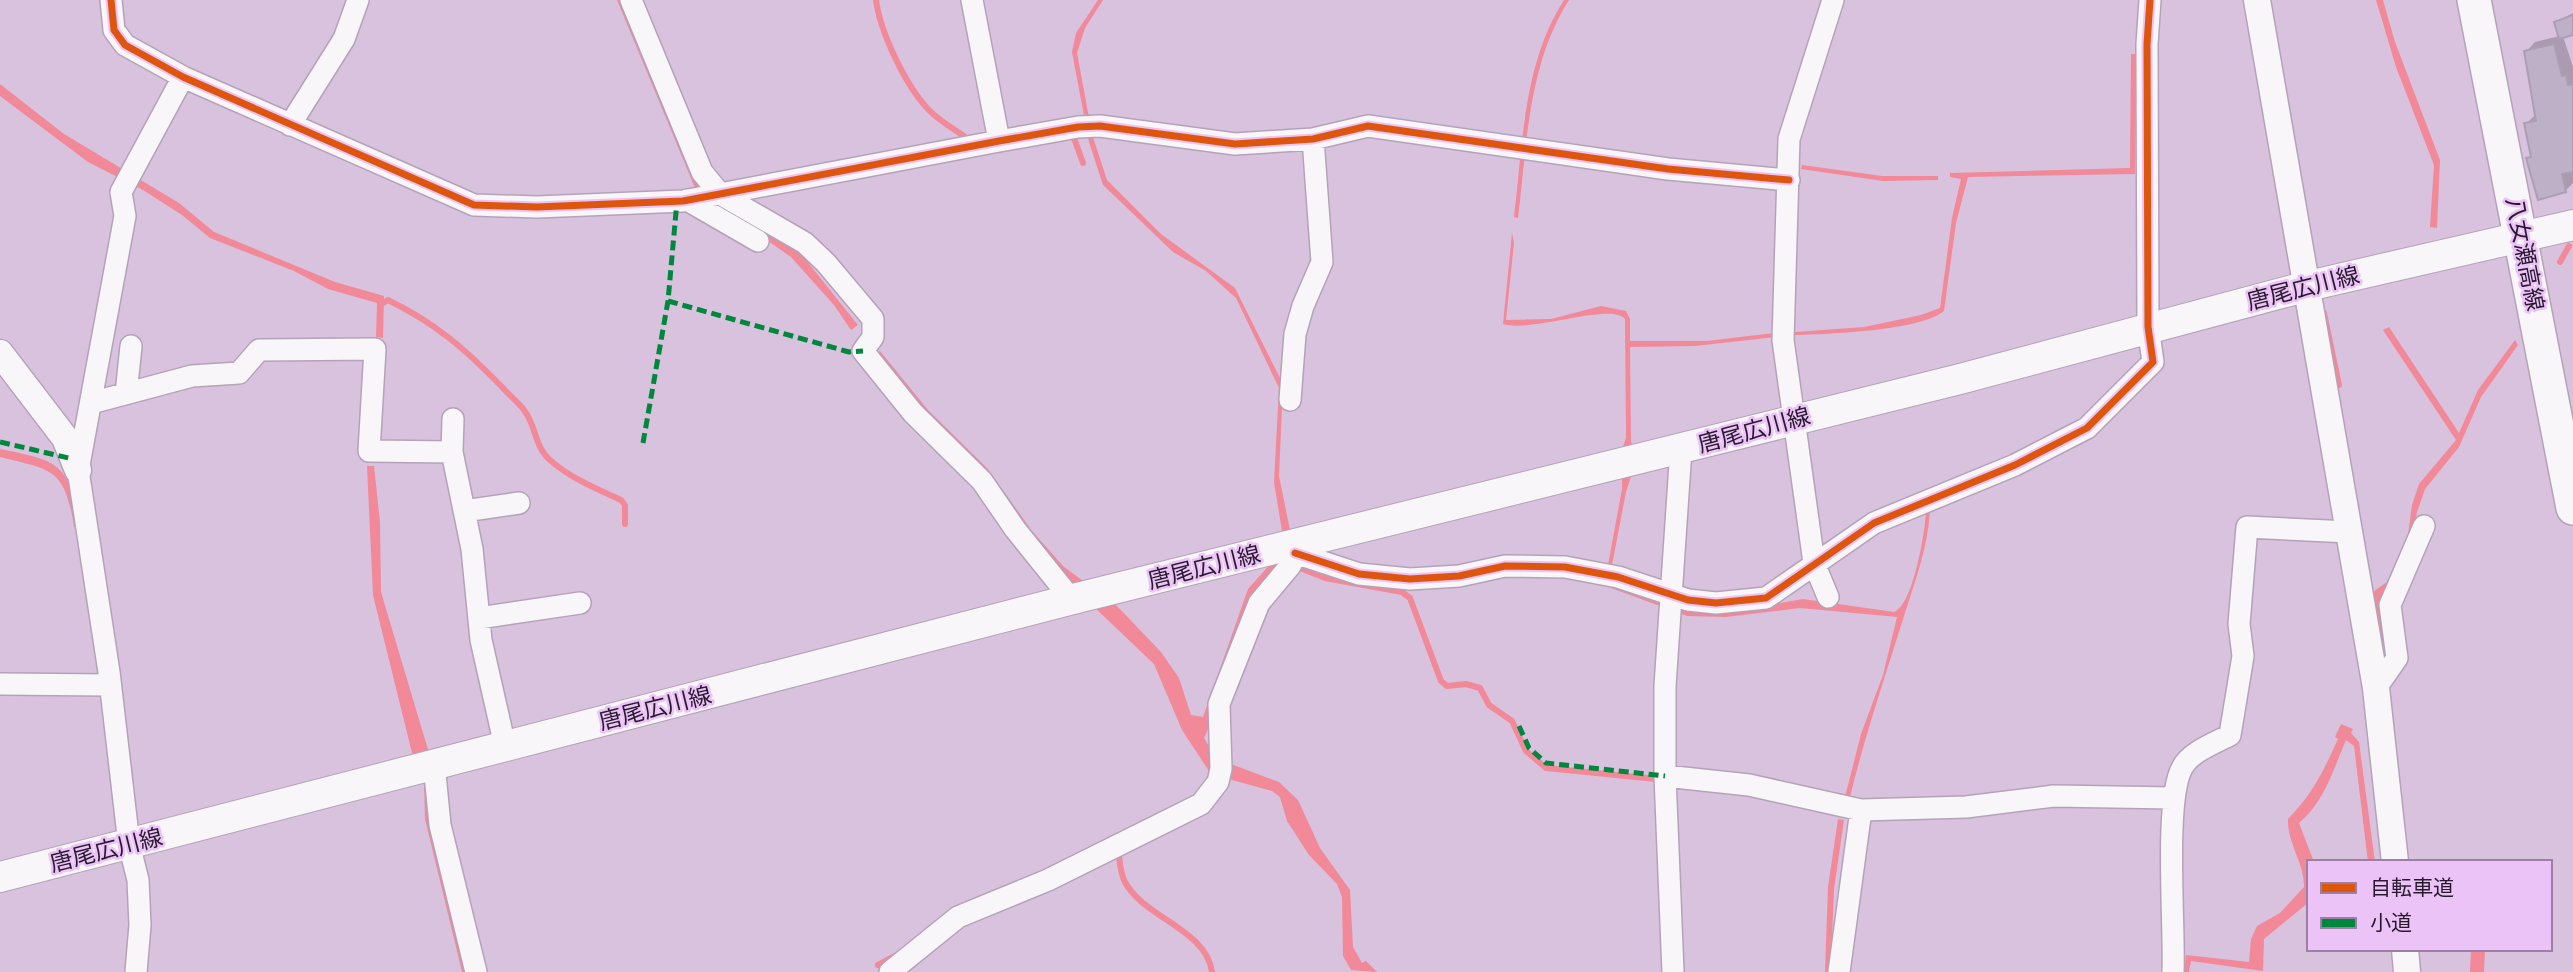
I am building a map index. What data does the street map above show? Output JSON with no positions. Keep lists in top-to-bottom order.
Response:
{
  "streets": {
    "main road": ["八女瀬高線", "唐尾広川線"]
  },
  "crossings": [
    ["八女瀬高線", "唐尾広川線"]
  ],
  "legend": ["自転車道", "小道"]
}
